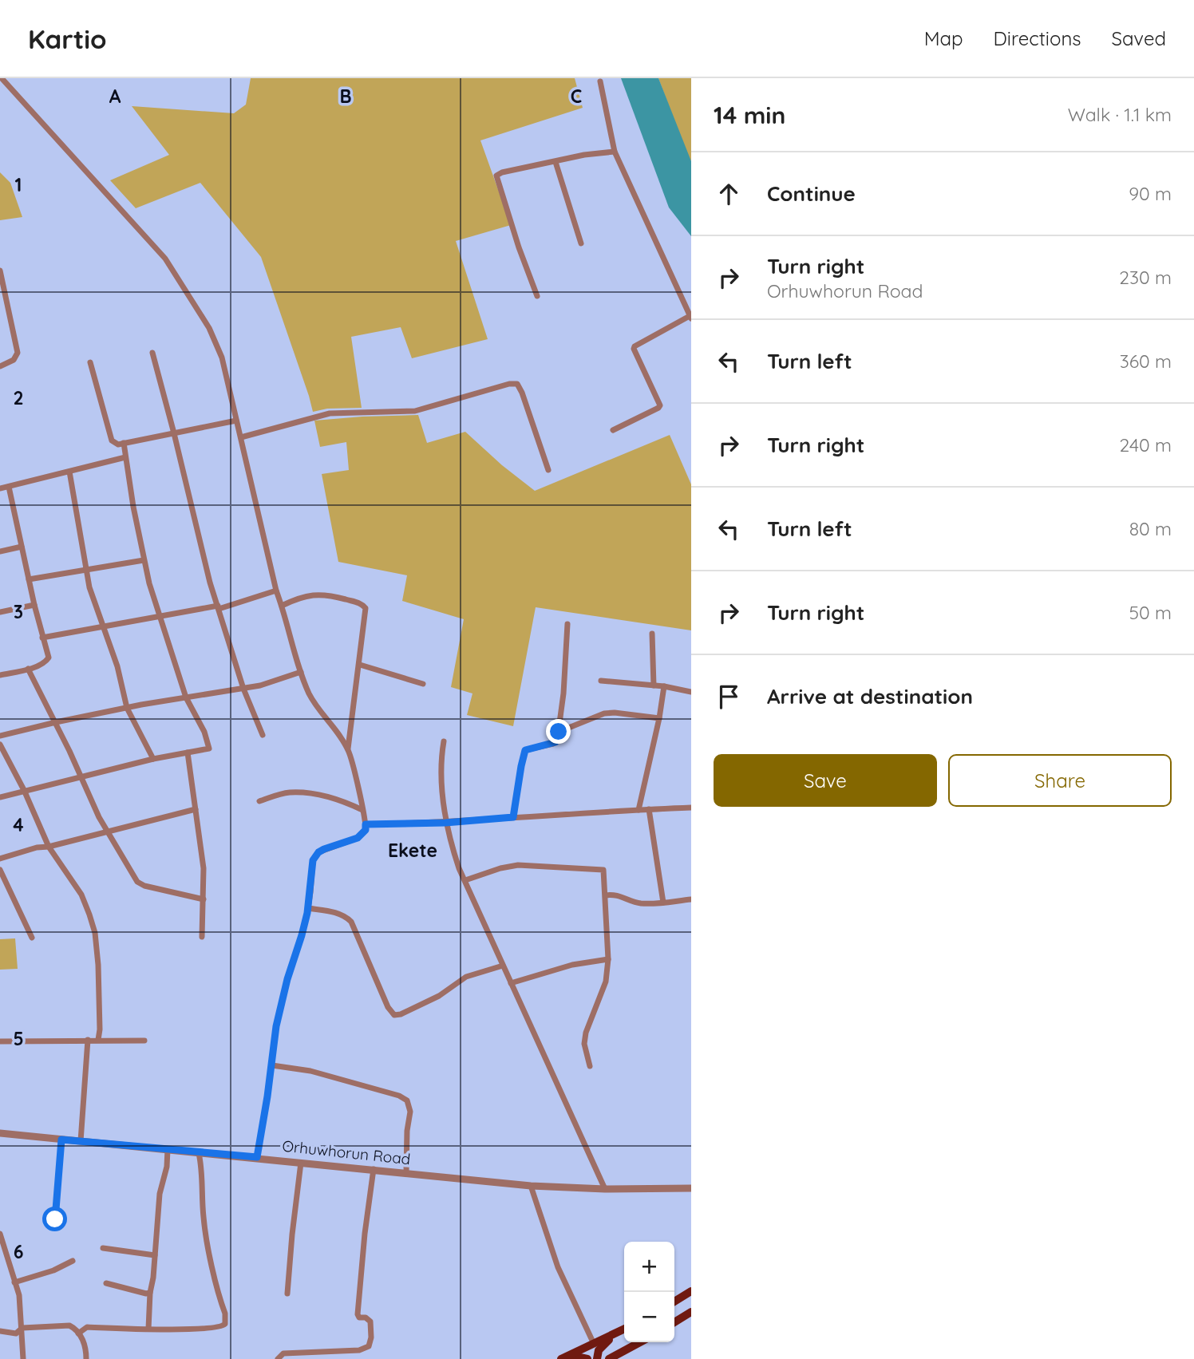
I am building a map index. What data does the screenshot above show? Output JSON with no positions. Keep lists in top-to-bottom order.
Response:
{
  "streets": {
    "street": ["Orhuwhorun Road"]
  },
  "districts": ["Ekete"],
  "page": {
    "header": "Kartio",
    "nav": ["Map", "Directions", "Saved"],
    "heading": ["14 min", "Walk · 1.1 km"],
    "list": [
      ["Continue", "90 m"],
      ["Turn right", "Orhuwhorun Road", "230 m"],
      ["Turn left", "360 m"],
      ["Turn right", "240 m"],
      ["Turn left", "80 m"],
      ["Turn right", "50 m"],
      "Arrive at destination"
    ],
    "buttons": ["Save", "Share"],
    "map_buttons": ["+", "−"]
  },
  "grid": {
    "columns": ["A", "B", "C"],
    "rows": [
      "1",
      "2",
      "3",
      "4",
      "5",
      "6"
    ]
  }
}
